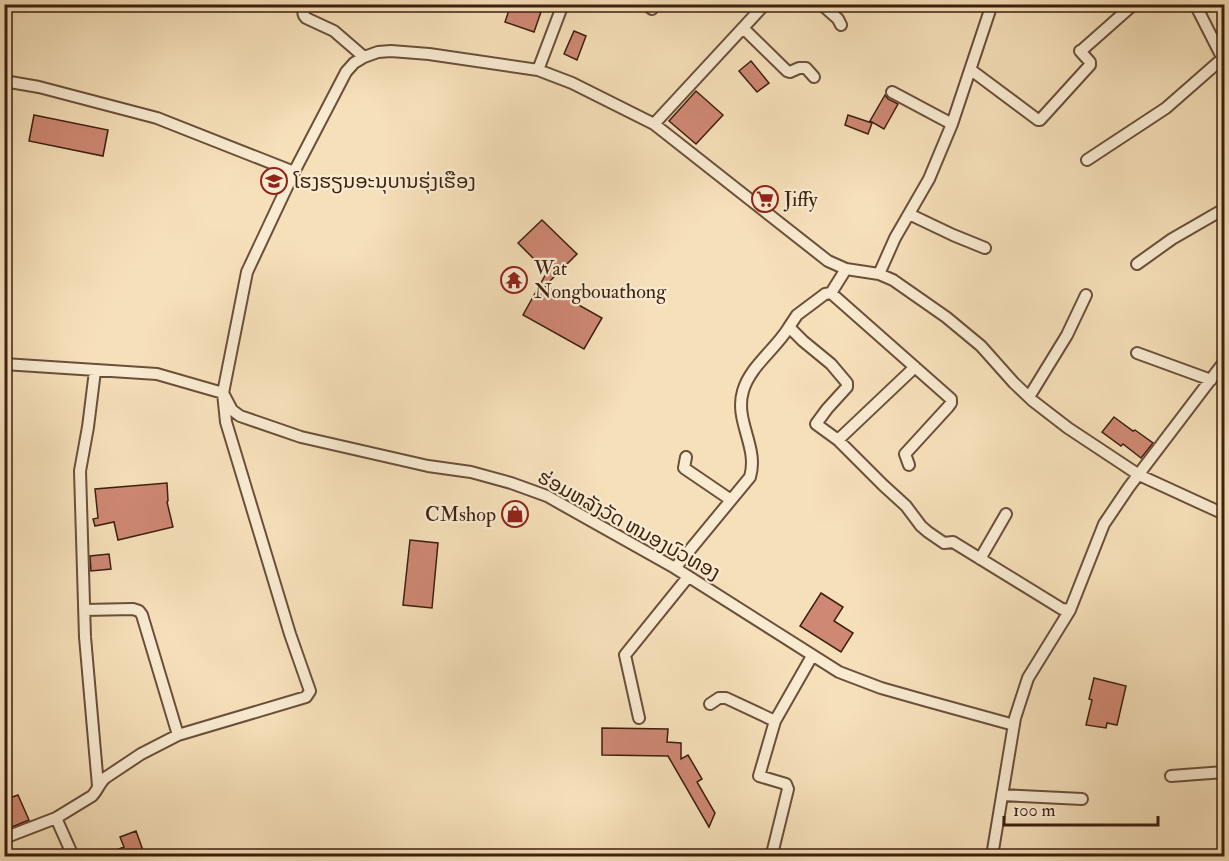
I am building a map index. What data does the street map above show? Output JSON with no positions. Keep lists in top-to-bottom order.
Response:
{
  "streets": {
    "street": ["ຮ່ອມຫລັງວັດ ຫນອງບົວທອງ"]
  },
  "places": {
    "school or university": ["ໂຮງຮຽນອະນຸບານຮຸ່ງເຮືອງ"],
    "supermarket": ["Jiffy"],
    "temple": ["Wat Nongbouathong"],
    "shop": ["CMshop"]
  },
  "scale_bar": "100 m"
}
